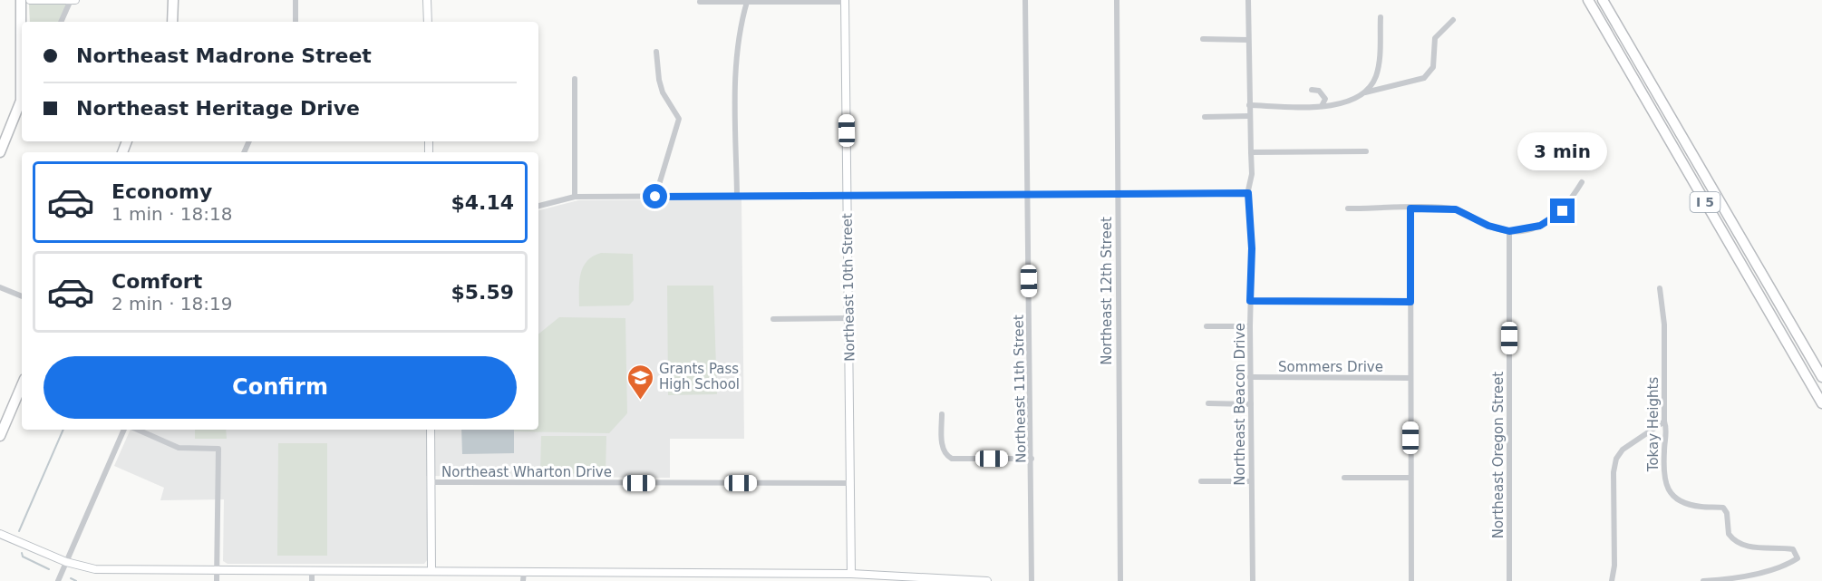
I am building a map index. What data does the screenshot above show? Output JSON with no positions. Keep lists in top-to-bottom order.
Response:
{
  "streets": {
    "highway": ["I 5"],
    "street": [
      "Northeast 10th Street",
      "Northeast 12th Street",
      "Sommers Drive",
      "Northeast 11th Street",
      "Northeast Beacon Drive",
      "Tokay Heights",
      "Northeast Oregon Street",
      "Northeast Wharton Drive"
    ]
  },
  "crossings": [
    ["Northeast 10th Street", "Northeast Wharton Drive"],
    ["Sommers Drive", "Northeast Beacon Drive"]
  ],
  "places": {
    "school or university": ["Grants Pass High School"]
  },
  "page": {
    "banner": ["Northeast Madrone Street", "Northeast Heritage Drive"],
    "bubble": "3 min",
    "list": [
      {
        "name": "Economy",
        "note": "1 min · 18:18",
        "value": "$4.14"
      },
      {
        "name": "Comfort",
        "note": "2 min · 18:19",
        "value": "$5.59"
      }
    ],
    "buttons": "Confirm"
  }
}
